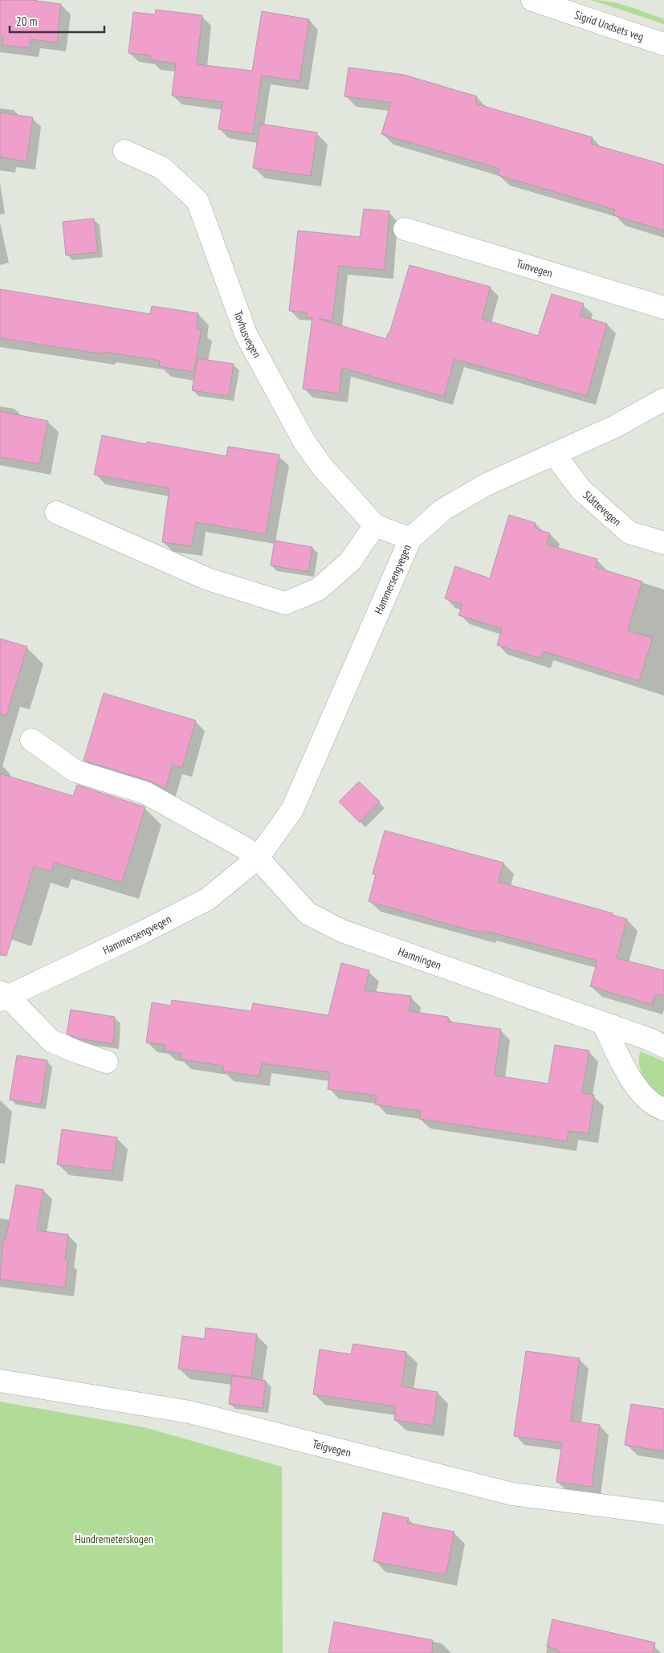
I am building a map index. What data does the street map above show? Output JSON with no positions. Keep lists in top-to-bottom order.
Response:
{
  "streets": {
    "street": [
      "Sigrid Undsets veg",
      "Tunvegen",
      "Tovhusvegen",
      "Slåttevegen",
      "Hammersengvegen",
      "Hamningen",
      "Teigvegen"
    ]
  },
  "crossings": [
    ["Tovhusvegen", "Hammersengvegen"],
    ["Slåttevegen", "Hammersengvegen"],
    ["Hammersengvegen", "Hamningen"]
  ],
  "parks": ["Hundremeterskogen"],
  "scale_bar": "20 m"
}
